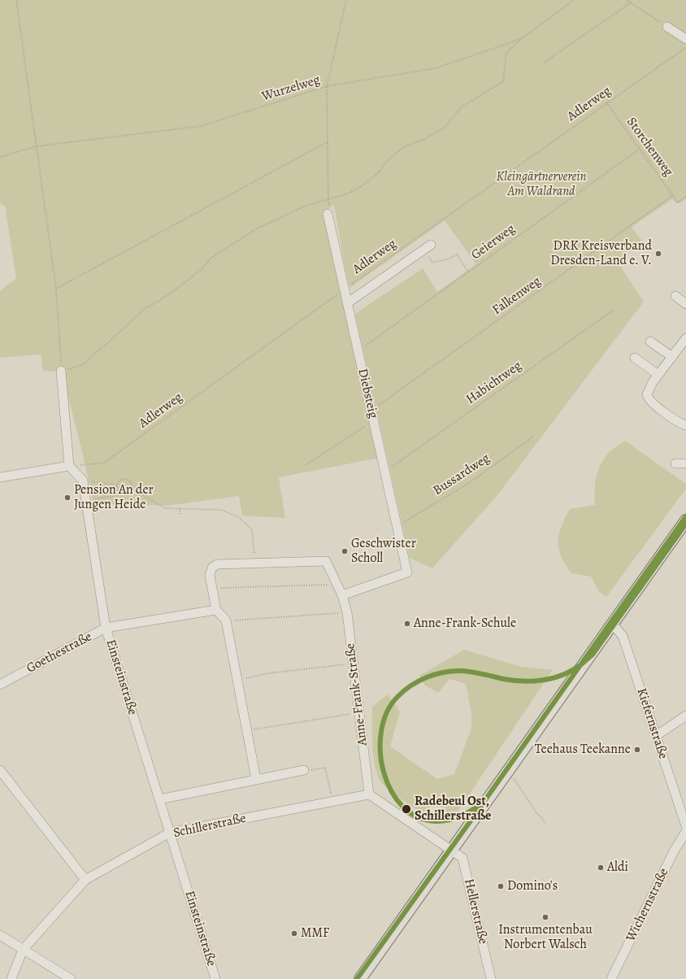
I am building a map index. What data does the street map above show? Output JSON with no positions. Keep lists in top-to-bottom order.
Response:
{
  "streets": {
    "street": [
      "Diebsteig",
      "Goethestraße",
      "Einsteinstraße",
      "Anne-Frank-Straße",
      "Kiefernstraße",
      "Schillerstraße",
      "Wichernstraße",
      "Hellerstraße"
    ],
    "path": [
      "Wurzelweg",
      "Adlerweg",
      "Storchenweg",
      "Geierweg",
      "Falkenweg",
      "Habichtweg",
      "Bussardweg"
    ]
  },
  "crossings": [
    ["Adlerweg", "Storchenweg"],
    ["Adlerweg", "Diebsteig"],
    ["Storchenweg", "Geierweg"],
    ["Storchenweg", "Falkenweg"],
    ["Geierweg", "Diebsteig"],
    ["Falkenweg", "Diebsteig"],
    ["Habichtweg", "Diebsteig"],
    ["Diebsteig", "Bussardweg"],
    ["Diebsteig", "Anne-Frank-Straße"],
    ["Goethestraße", "Einsteinstraße"],
    ["Einsteinstraße", "Schillerstraße"],
    ["Anne-Frank-Straße", "Schillerstraße"]
  ],
  "parks": ["Kleingärtnerverein Am Waldrand"],
  "places": [
    "DRK Kreisverband Dresden-Land e. V.",
    "Pension An der Jungen Heide",
    "Geschwister Scholl",
    "Anne-Frank-Schule",
    "Teehaus Teekanne",
    "Radebeul Ost, Schillerstraße",
    "Aldi",
    "Domino's",
    "Instrumentenbau Norbert Walsch",
    "MMF"
  ]
}
